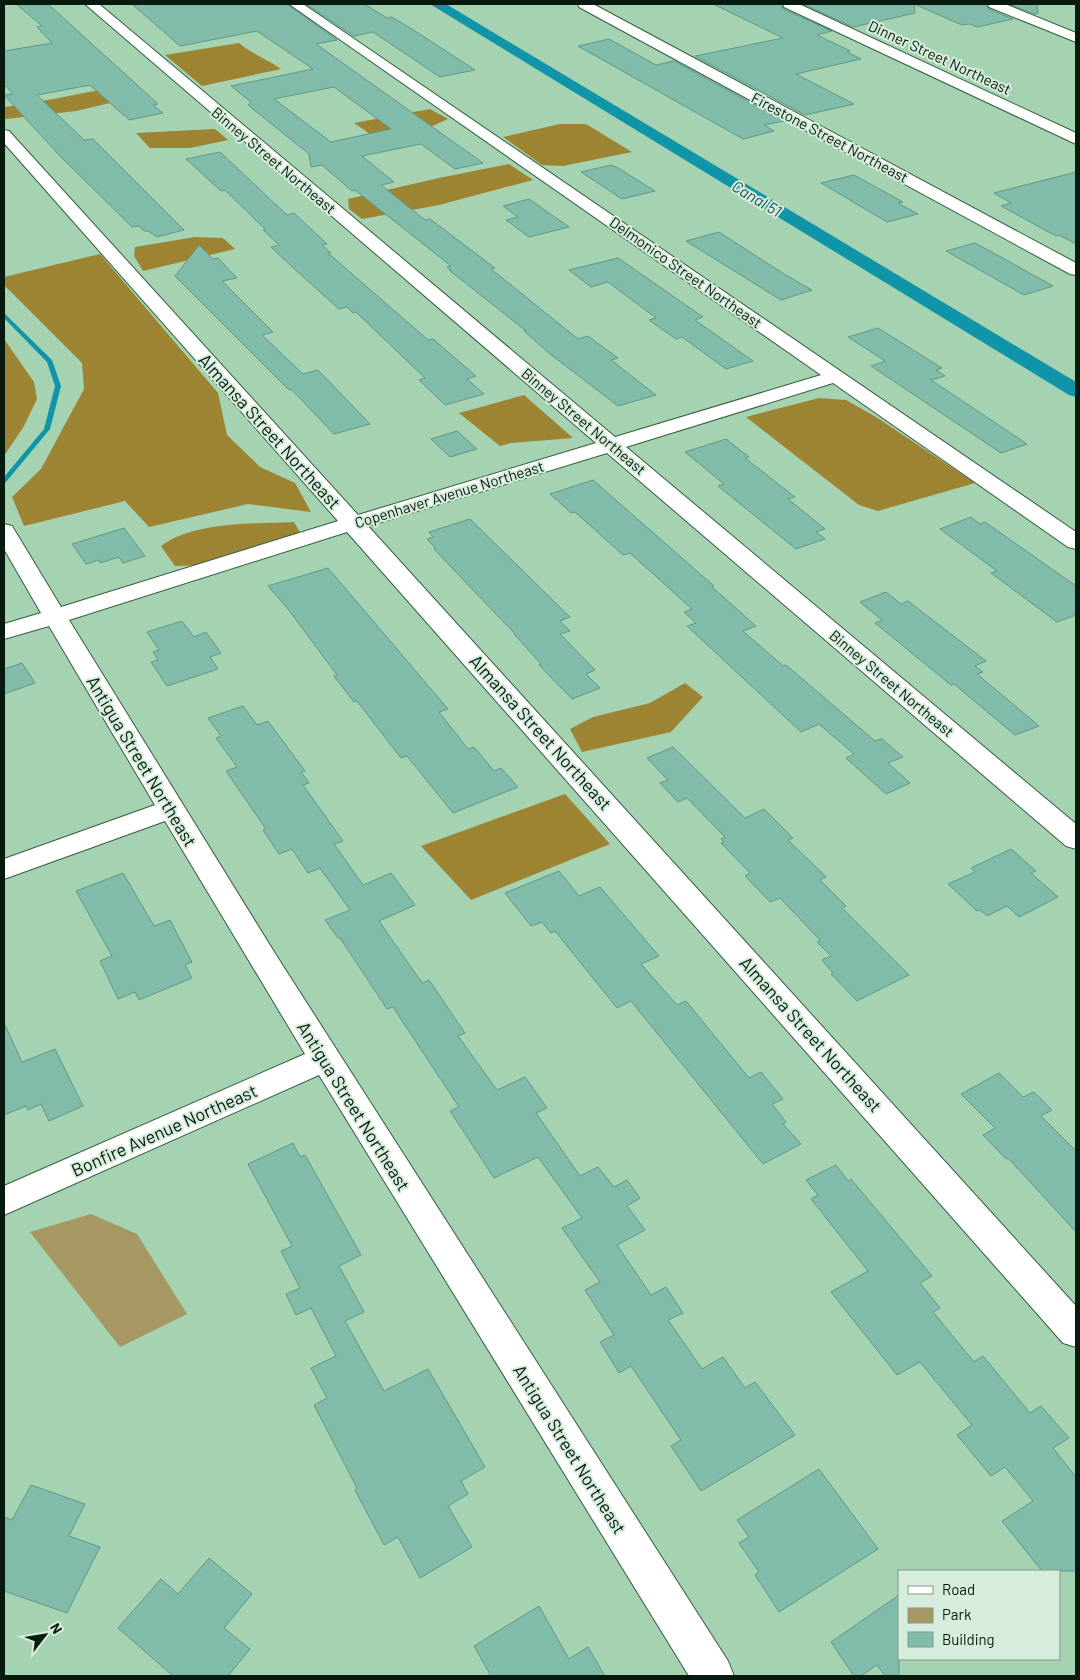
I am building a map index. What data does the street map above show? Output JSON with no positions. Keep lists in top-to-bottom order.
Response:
{
  "streets": {
    "street": [
      "Dinner Street Northeast",
      "Firestone Street Northeast",
      "Binney Street Northeast",
      "Delmonico Street Northeast",
      "Almansa Street Northeast",
      "Copenhaver Avenue Northeast",
      "Antigua Street Northeast",
      "Bonfire Avenue Northeast"
    ]
  },
  "crossings": [
    ["Binney Street Northeast", "Copenhaver Avenue Northeast"],
    ["Delmonico Street Northeast", "Copenhaver Avenue Northeast"],
    ["Almansa Street Northeast", "Copenhaver Avenue Northeast"],
    ["Copenhaver Avenue Northeast", "Antigua Street Northeast"],
    ["Antigua Street Northeast", "Bonfire Avenue Northeast"]
  ],
  "water": ["Canal 51"],
  "legend": ["Road", "Park", "Building"],
  "north": "top right"
}
